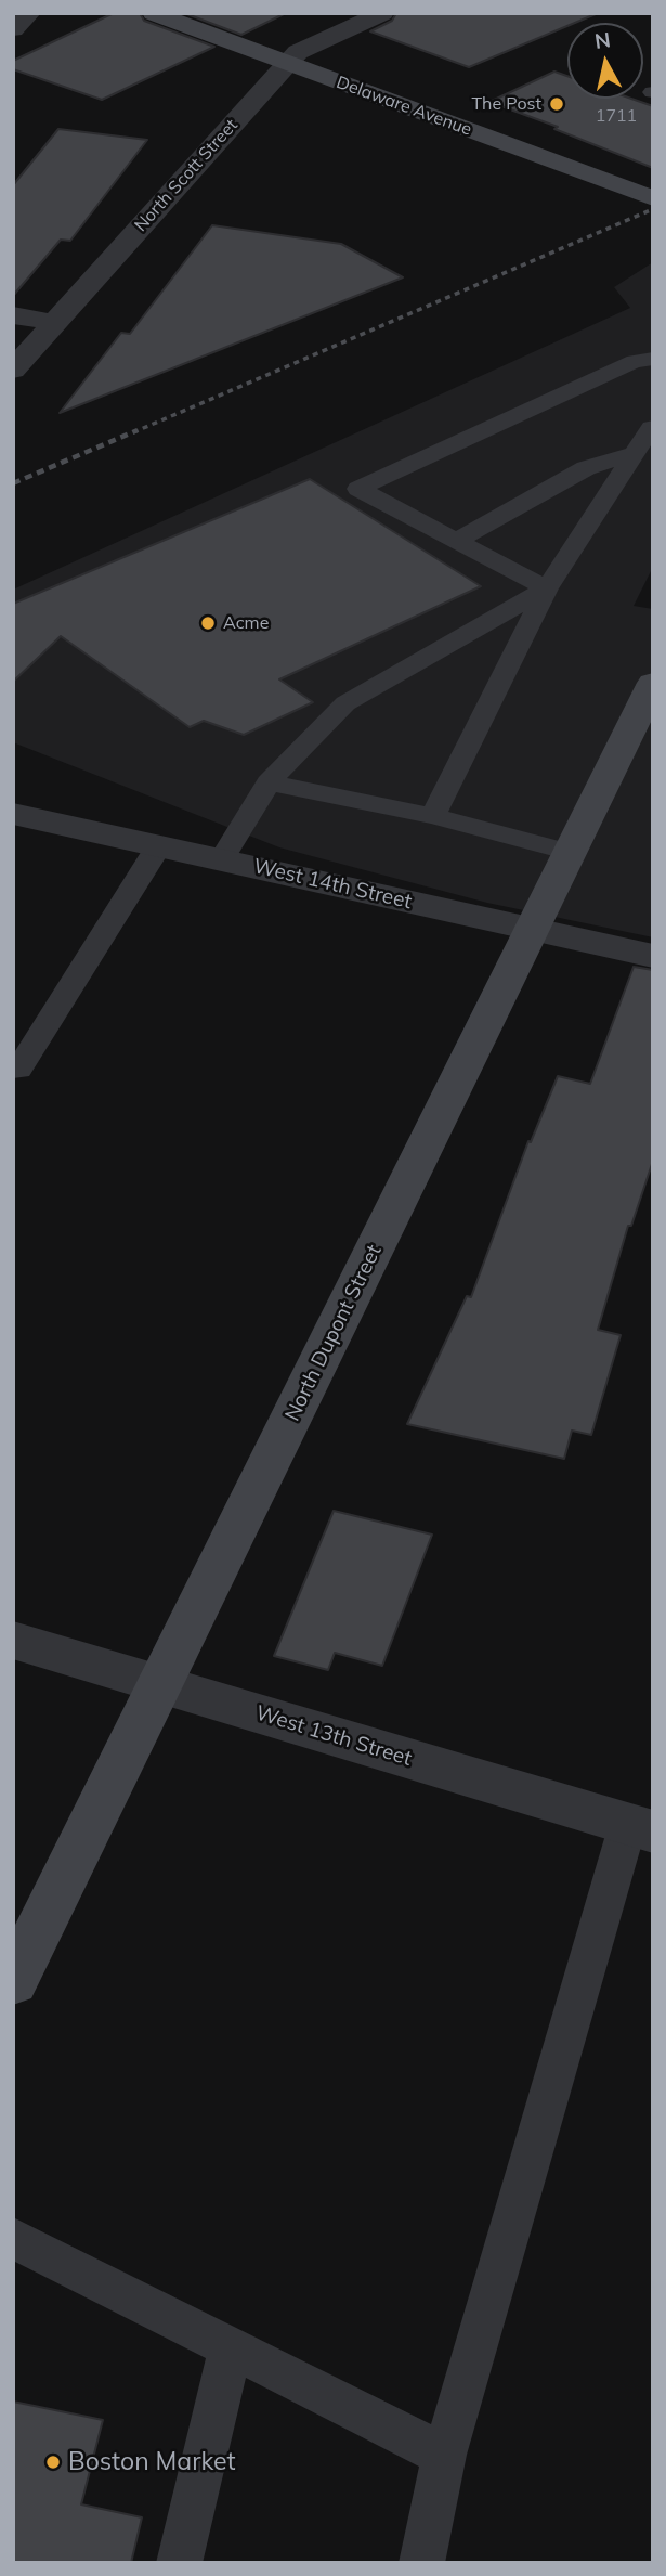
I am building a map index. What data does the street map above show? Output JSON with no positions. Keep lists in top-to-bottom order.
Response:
{
  "streets": {
    "street": [
      "Delaware Avenue",
      "North Scott Street",
      "West 14th Street",
      "North Dupont Street",
      "West 13th Street"
    ]
  },
  "crossings": [
    ["Delaware Avenue", "North Scott Street"],
    ["West 14th Street", "North Dupont Street"],
    ["North Dupont Street", "West 13th Street"]
  ],
  "places": ["The Post", "Acme", "Boston Market"],
  "house_numbers": ["1711"],
  "north": "top"
}
